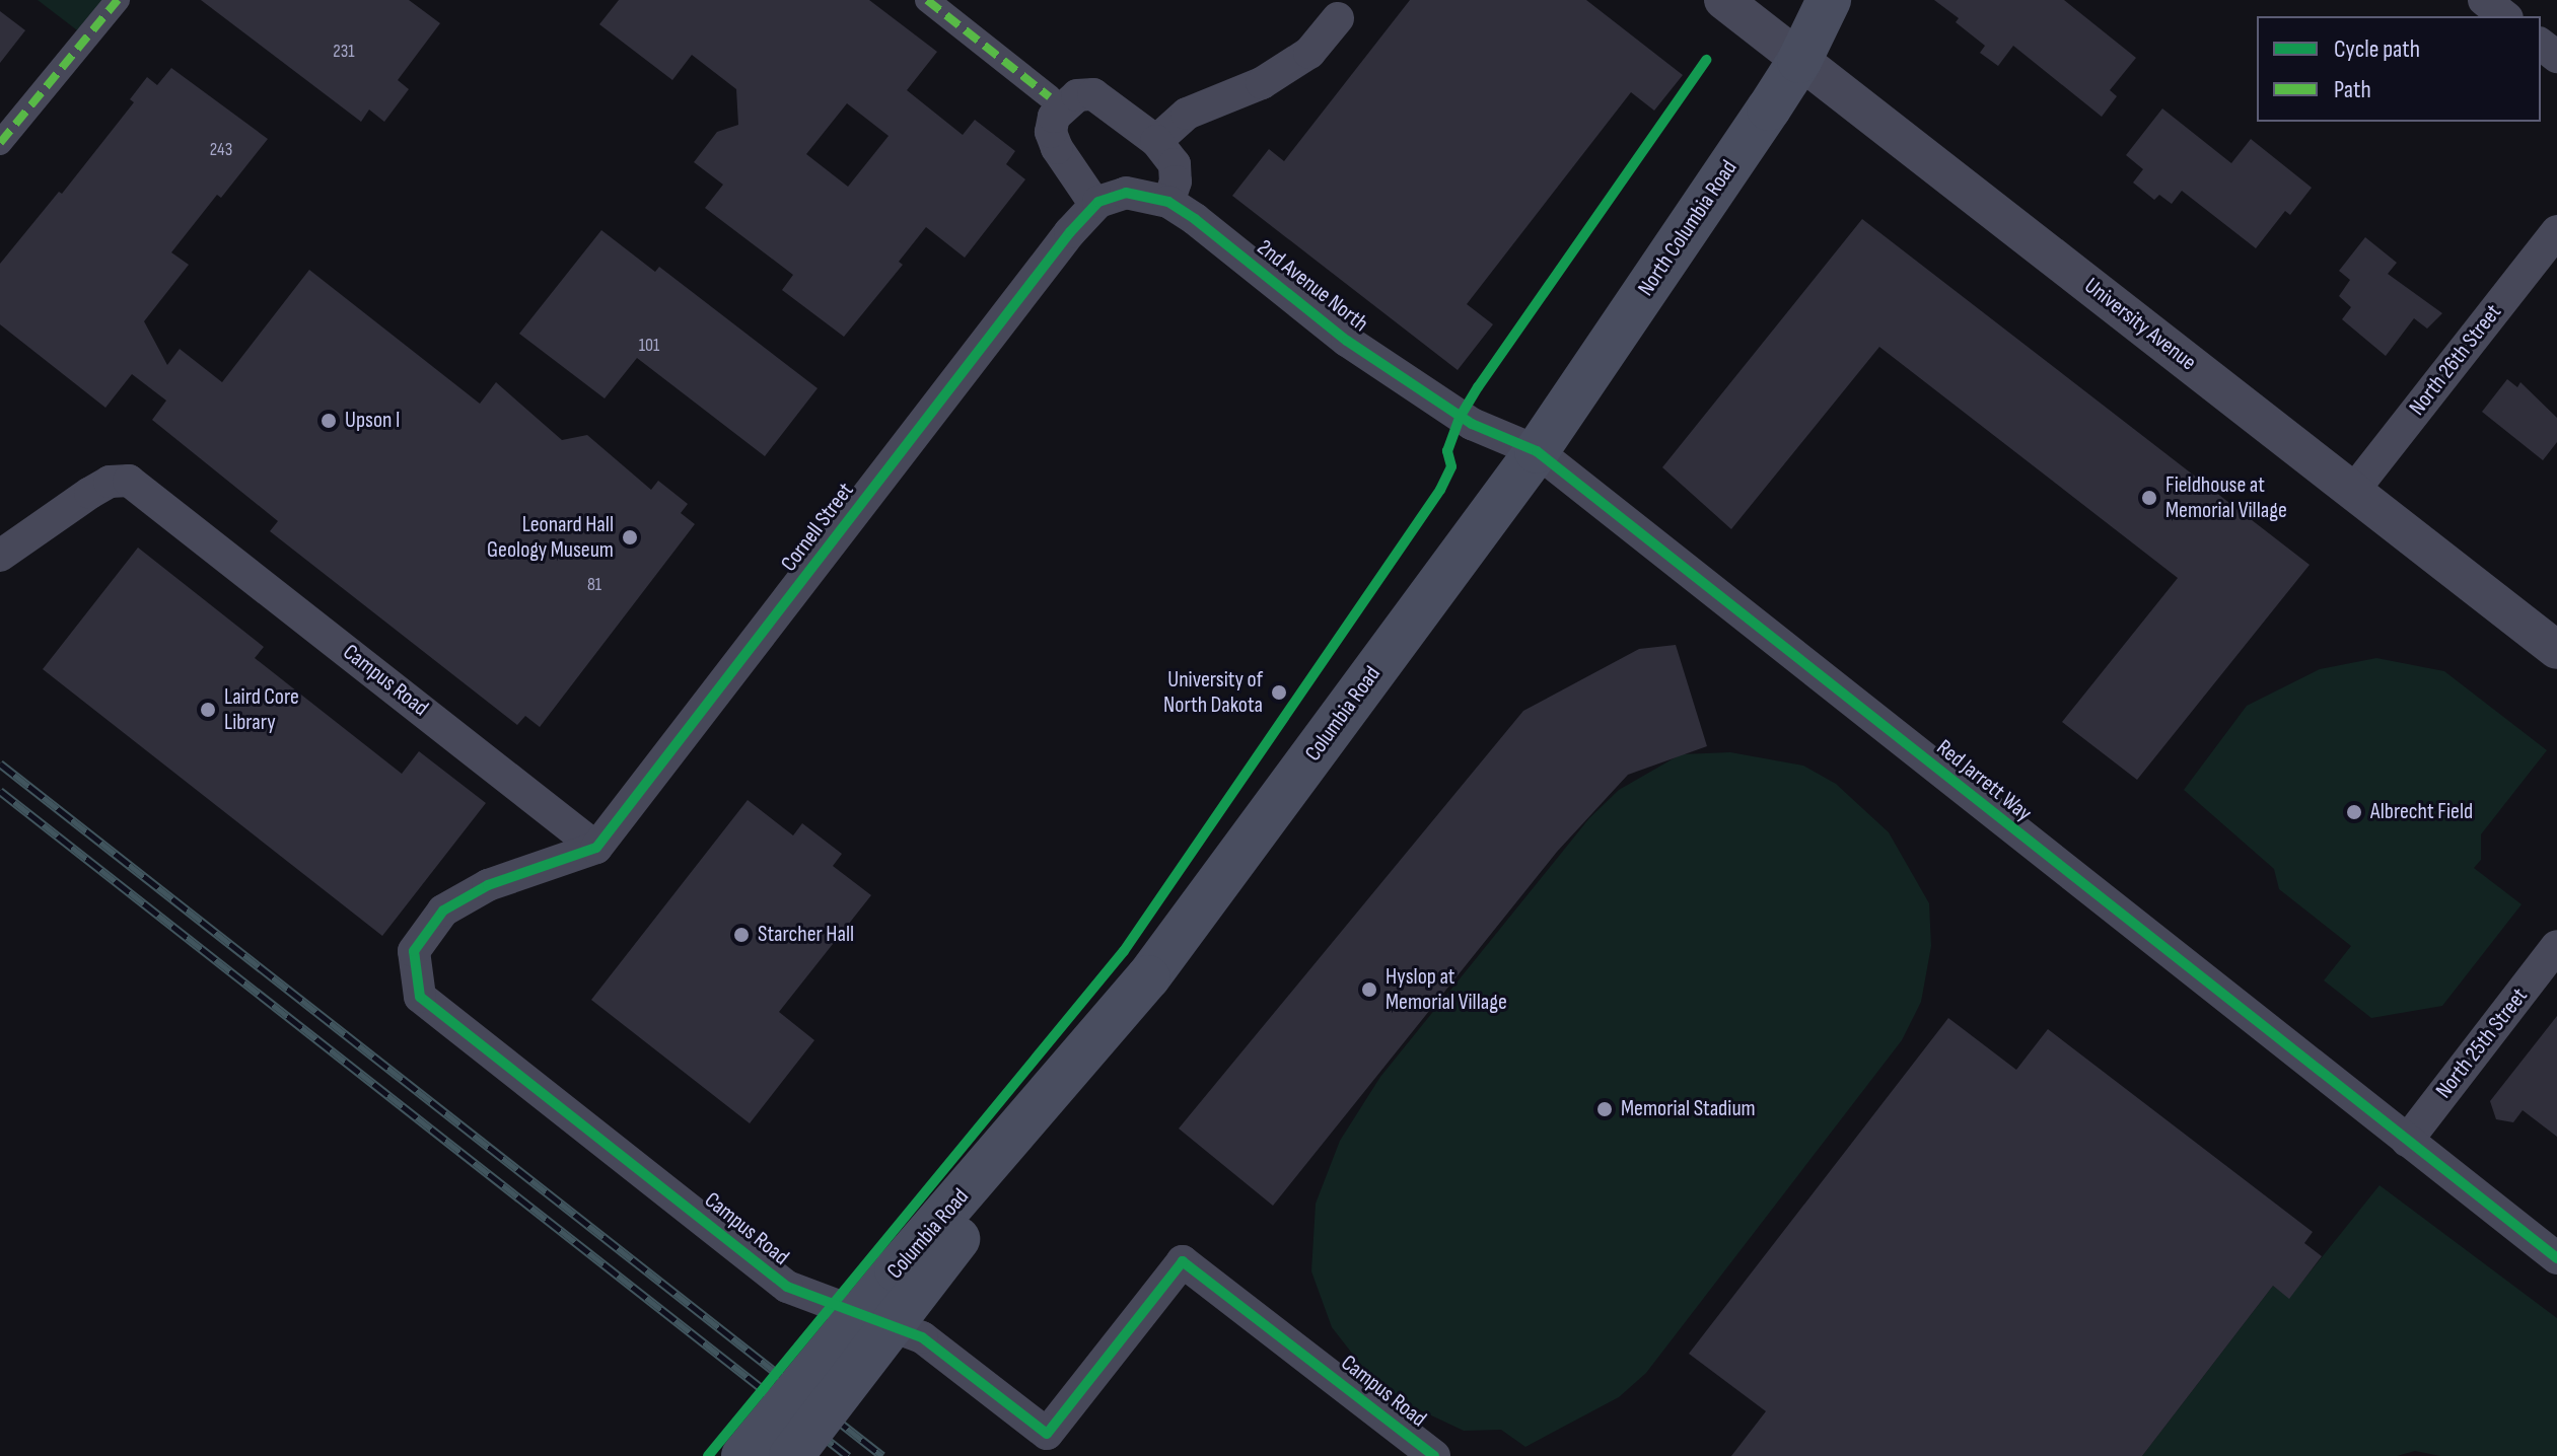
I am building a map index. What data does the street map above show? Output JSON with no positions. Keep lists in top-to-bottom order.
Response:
{
  "streets": {
    "main road": ["North Columbia Road", "Columbia Road"],
    "street": [
      "2nd Avenue North",
      "University Avenue",
      "North 26th Street",
      "Cornell Street",
      "Campus Road",
      "Red Jarrett Way",
      "North 25th Street"
    ]
  },
  "crossings": [
    ["North Columbia Road", "2nd Avenue North"],
    ["North Columbia Road", "University Avenue"],
    ["North Columbia Road", "Columbia Road"],
    ["North Columbia Road", "Red Jarrett Way"],
    ["2nd Avenue North", "Cornell Street"],
    ["2nd Avenue North", "Columbia Road"],
    ["2nd Avenue North", "Red Jarrett Way"],
    ["University Avenue", "North 26th Street"],
    ["Cornell Street", "Campus Road"],
    ["Columbia Road", "Red Jarrett Way"],
    ["Red Jarrett Way", "North 25th Street"]
  ],
  "places": [
    "Upson I",
    "Fieldhouse at Memorial Village",
    "Leonard Hall Geology Museum",
    "University of North Dakota",
    "Laird Core Library",
    "Albrecht Field",
    "Starcher Hall",
    "Hyslop at Memorial Village",
    "Memorial Stadium"
  ],
  "house_numbers": [
    "231",
    "243",
    "101",
    "81"
  ],
  "legend": ["Cycle path", "Path"]
}
